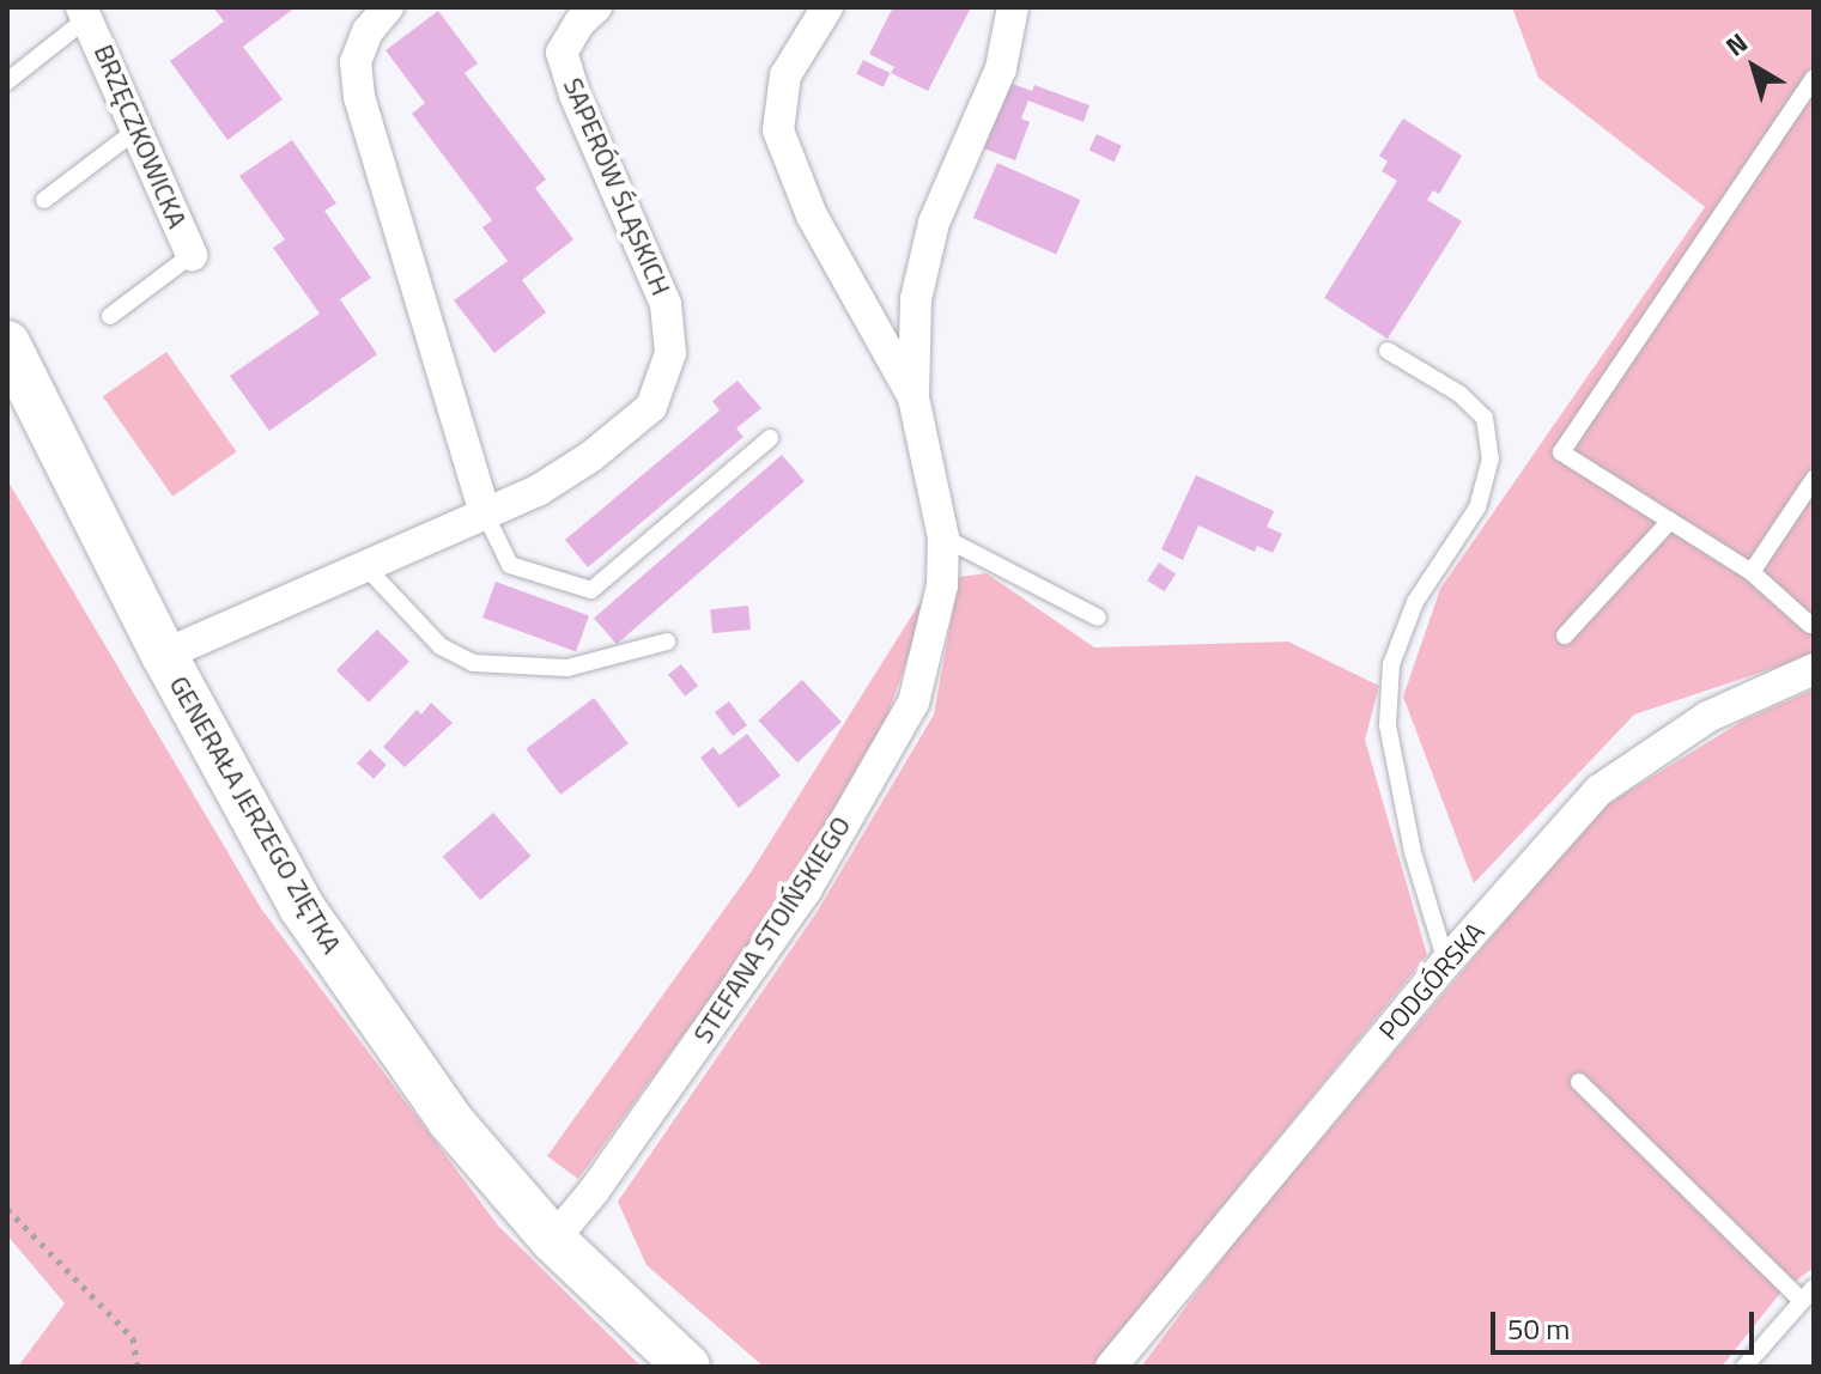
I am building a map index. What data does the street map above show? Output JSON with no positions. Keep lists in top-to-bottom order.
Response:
{
  "streets": {
    "main road": ["GENERAŁA JERZEGO ZIĘTKA"],
    "street": [
      "BRZĘCZKOWICKA",
      "SAPERÓW ŚLĄSKICH",
      "STEFANA STOIŃSKIEGO",
      "PODGÓRSKA"
    ]
  },
  "crossings": [
    ["SAPERÓW ŚLĄSKICH", "GENERAŁA JERZEGO ZIĘTKA"],
    ["GENERAŁA JERZEGO ZIĘTKA", "STEFANA STOIŃSKIEGO"]
  ],
  "scale_bar": "50 m",
  "north": "top left"
}
